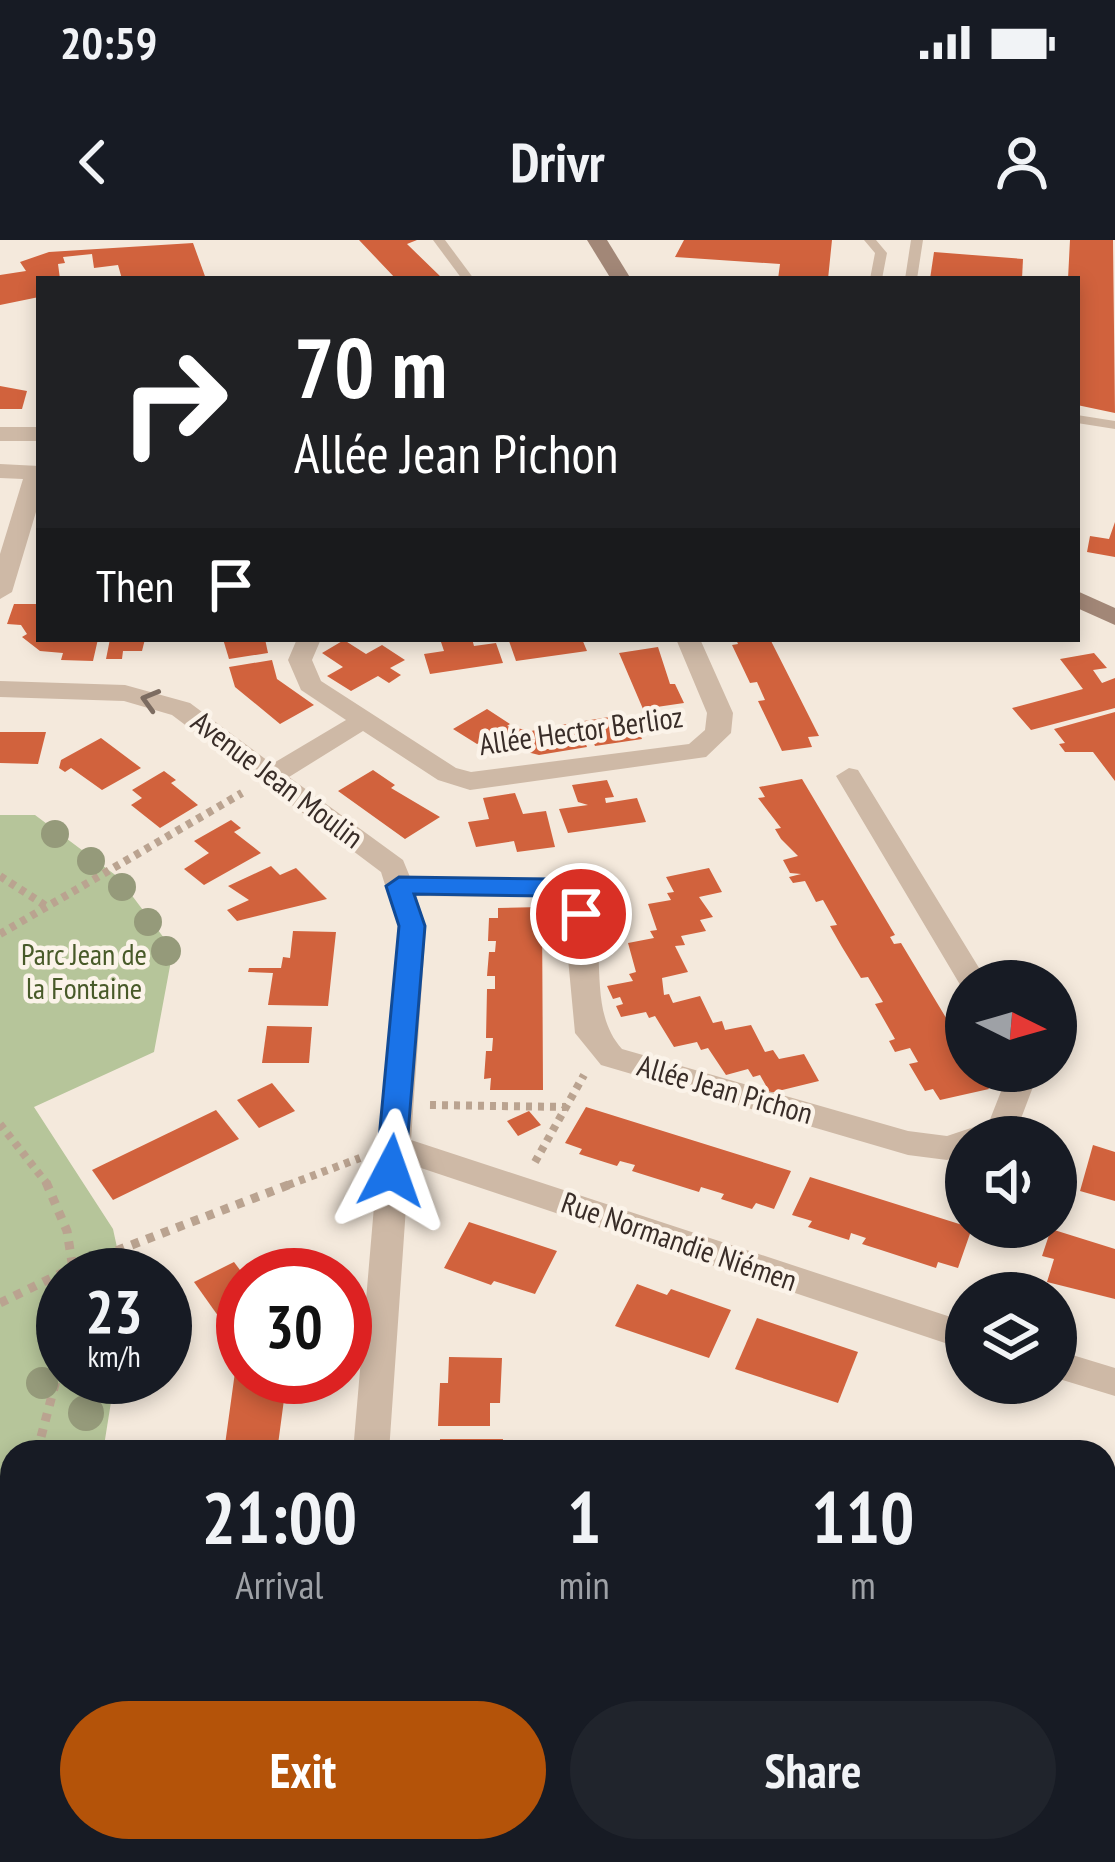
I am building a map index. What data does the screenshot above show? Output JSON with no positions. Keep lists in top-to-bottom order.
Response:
{
  "streets": {
    "street": [
      "Allée Hector Berlioz",
      "Avenue Jean Moulin",
      "Allée Jean Pichon",
      "Rue Normandie Niémen"
    ]
  },
  "crossings": [
    ["Avenue Jean Moulin", "Allée Jean Pichon"],
    ["Avenue Jean Moulin", "Rue Normandie Niémen"]
  ],
  "parks": ["Parc Jean de la Fontaine"],
  "north": "right",
  "page": {
    "status": "20:59",
    "header": "Drivr",
    "turn": ["70 m", "Allée Jean Pichon"],
    "then": "Then",
    "speed": "23 km/h",
    "limit": "30",
    "eta": [
      "21:00",
      "Arrival",
      "1",
      "min",
      "110",
      "m"
    ],
    "buttons": ["Exit", "Share"]
  }
}
